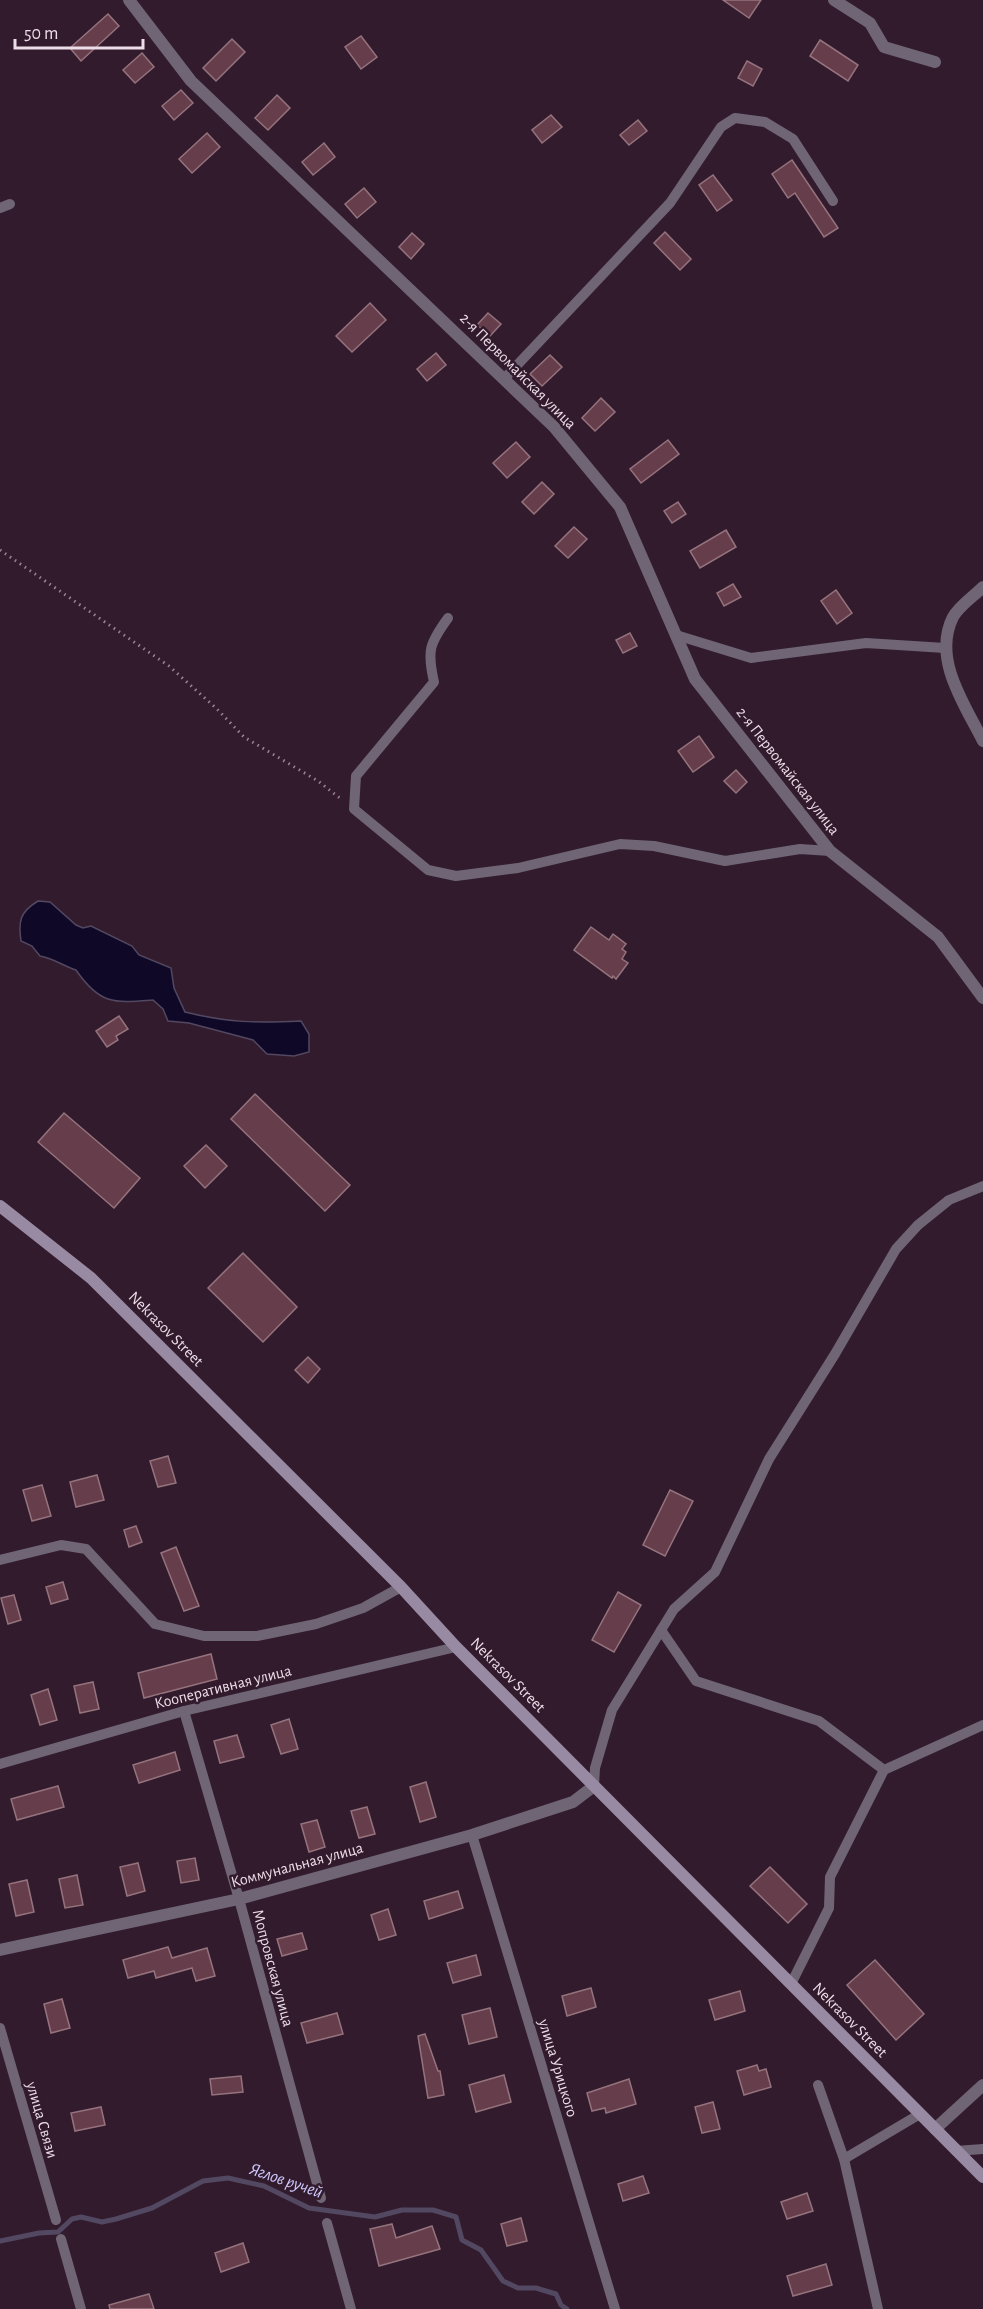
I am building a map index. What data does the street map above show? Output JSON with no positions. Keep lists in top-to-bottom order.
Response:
{
  "streets": {
    "main road": ["Nekrasov Street"],
    "street": ["2-я Первомайская улица", "Коммунальная улица"],
    "lane": [
      "Кооперативная улица",
      "Мопровская улица",
      "улица Урицкого",
      "улица Связи"
    ]
  },
  "crossings": [
    ["Nekrasov Street", "Кооперативная улица"],
    ["Nekrasov Street", "Коммунальная улица"],
    ["Кооперативная улица", "Мопровская улица"],
    ["Коммунальная улица", "Мопровская улица"],
    ["Коммунальная улица", "улица Урицкого"]
  ],
  "water": ["Яглов ручей"],
  "scale_bar": "50 m"
}
